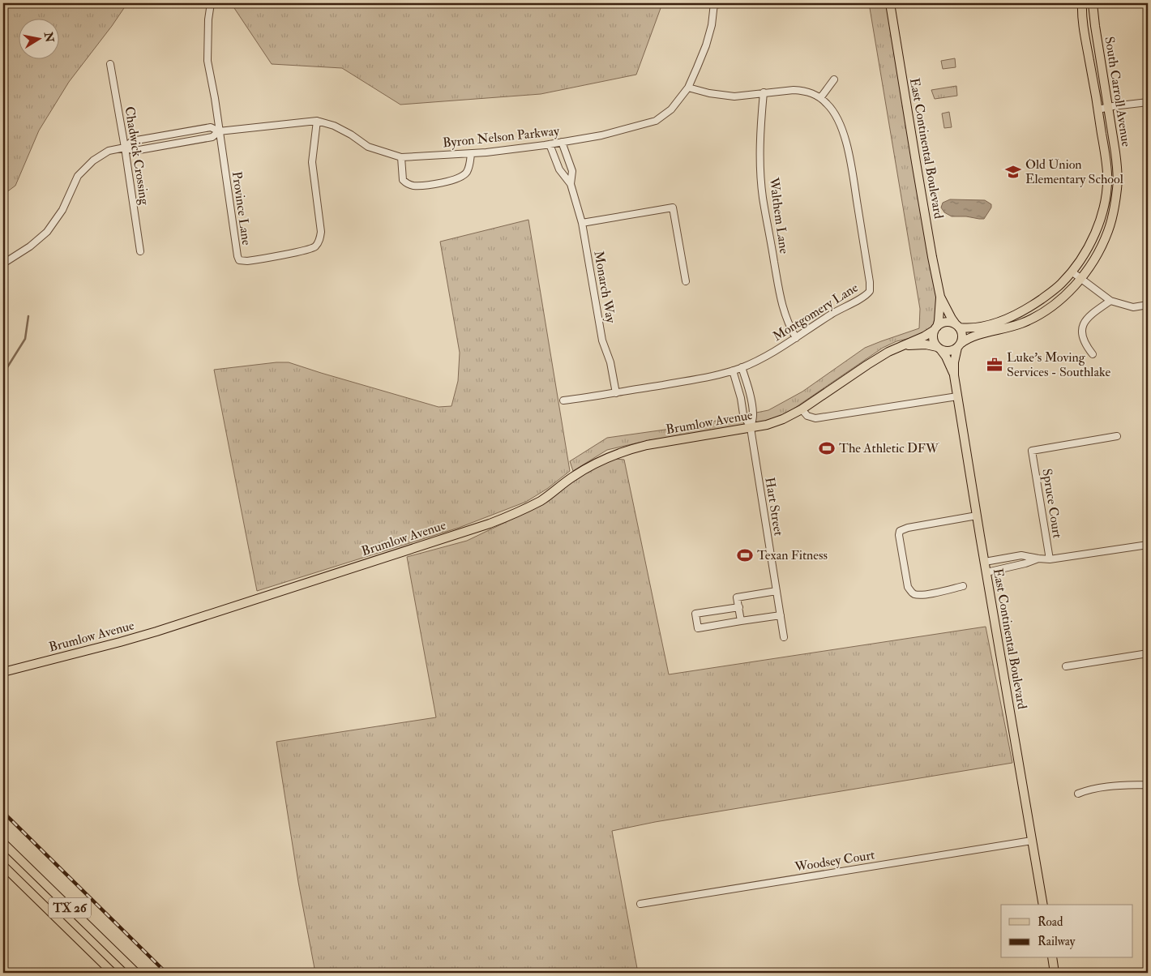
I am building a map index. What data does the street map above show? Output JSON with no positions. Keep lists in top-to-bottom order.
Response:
{
  "streets": {
    "main road": [
      "South Carroll Avenue",
      "East Continental Boulevard",
      "Brumlow Avenue",
      "TX 26"
    ],
    "street": [
      "Byron Nelson Parkway",
      "Chadwick Crossing",
      "Province Lane",
      "Walthem Lane",
      "Monarch Way",
      "Montgomery Lane",
      "Spruce Court",
      "Hart Street",
      "Woodsey Court"
    ]
  },
  "crossings": [
    ["South Carroll Avenue", "East Continental Boulevard"],
    ["South Carroll Avenue", "Brumlow Avenue"],
    ["Byron Nelson Parkway", "Chadwick Crossing"],
    ["Byron Nelson Parkway", "Province Lane"],
    ["Byron Nelson Parkway", "Monarch Way"],
    ["Byron Nelson Parkway", "Montgomery Lane"],
    ["East Continental Boulevard", "Brumlow Avenue"],
    ["East Continental Boulevard", "Woodsey Court"],
    ["Walthem Lane", "Montgomery Lane"],
    ["Monarch Way", "Montgomery Lane"],
    ["Brumlow Avenue", "Hart Street"]
  ],
  "places": {
    "school or university": ["Old Union Elementary School"],
    "office": ["Luke’s Moving Services - Southlake"],
    "sports": ["The Athletic DFW", "Texan Fitness"]
  },
  "legend": ["Road", "Railway"],
  "north": "right"
}
